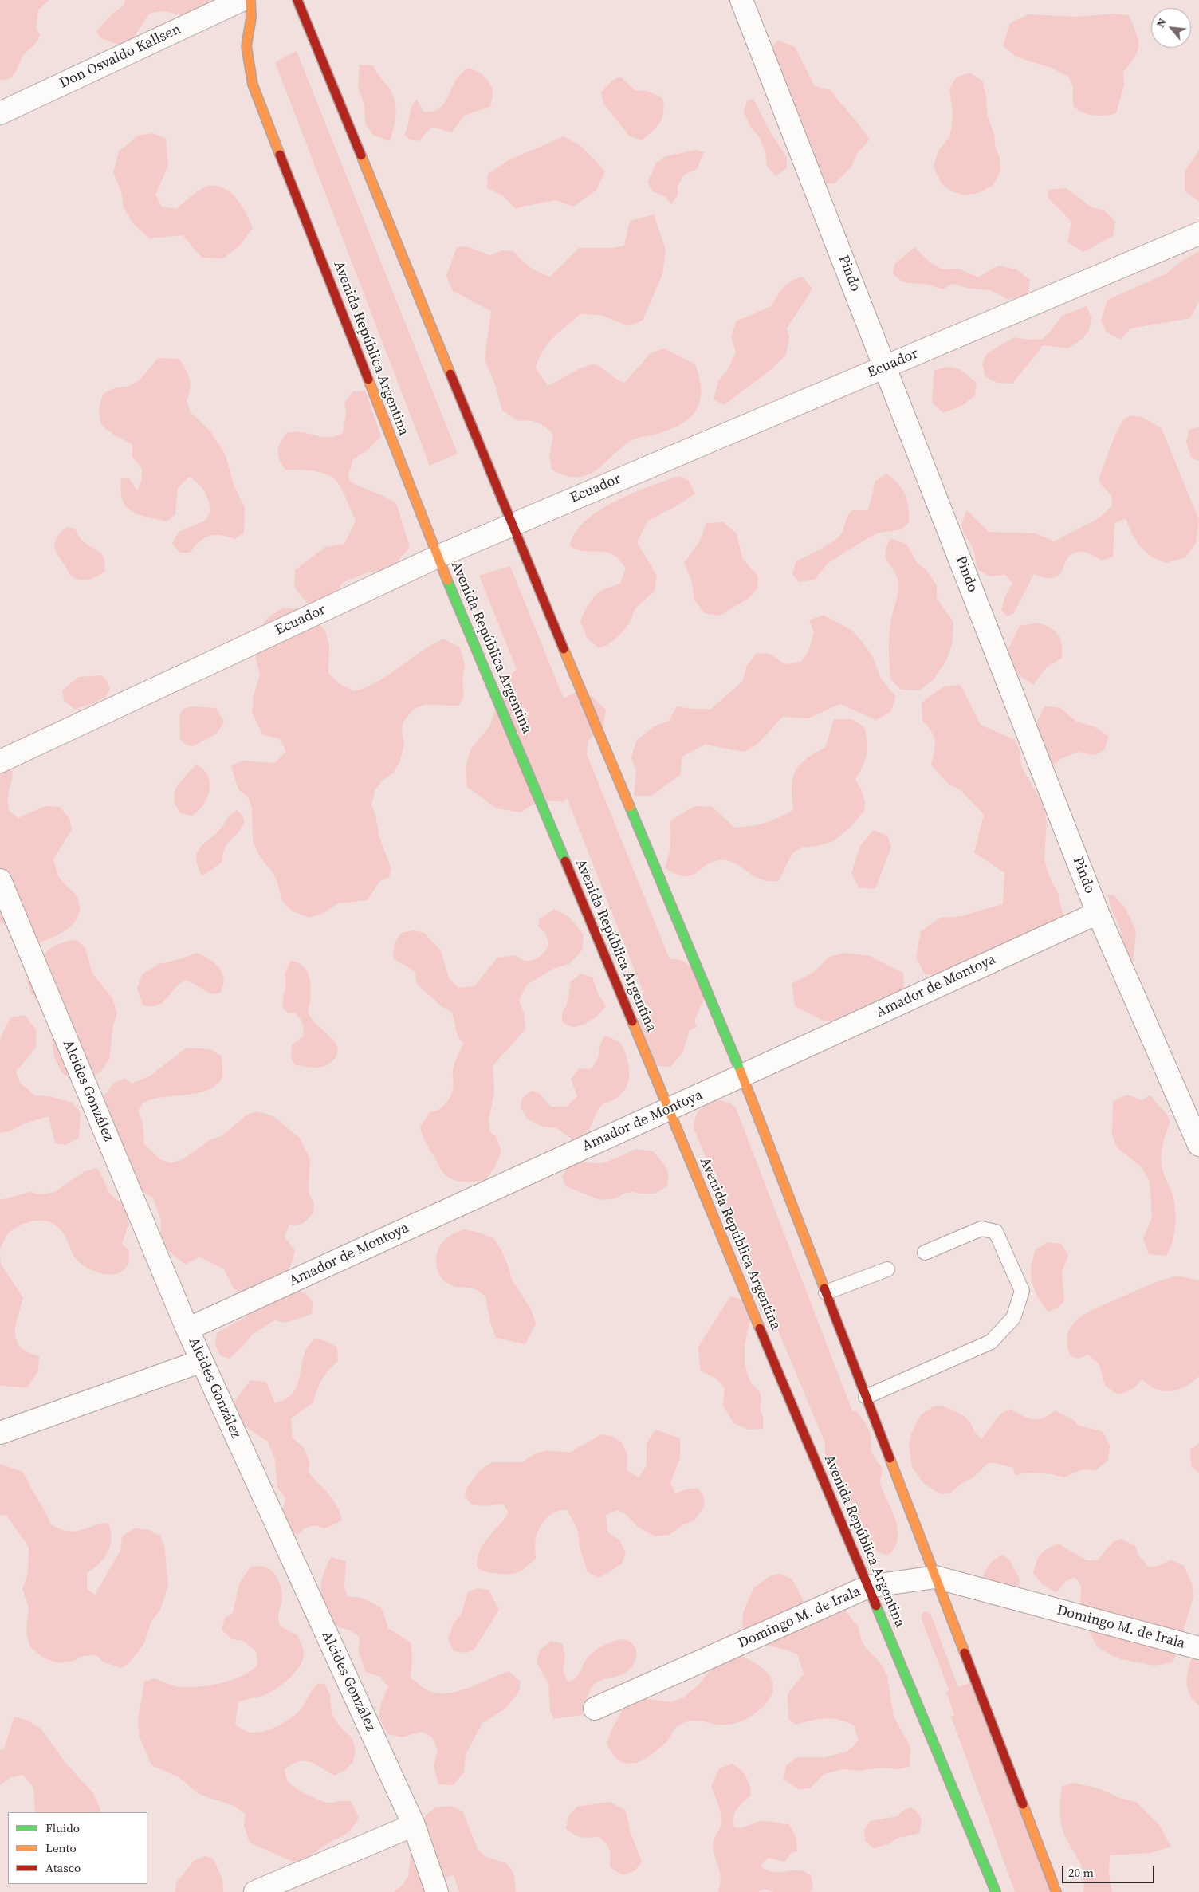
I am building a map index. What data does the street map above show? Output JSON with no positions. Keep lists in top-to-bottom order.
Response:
{
  "streets": {
    "main road": ["Avenida República Argentina"],
    "street": [
      "Don Osvaldo Kallsen",
      "Pindo",
      "Ecuador",
      "Amador de Montoya",
      "Alcides González",
      "Domingo M. de Irala"
    ]
  },
  "crossings": [
    ["Pindo", "Ecuador"],
    ["Pindo", "Amador de Montoya"],
    ["Avenida República Argentina", "Ecuador"],
    ["Avenida República Argentina", "Amador de Montoya"],
    ["Avenida República Argentina", "Domingo M. de Irala"],
    ["Amador de Montoya", "Alcides González"]
  ],
  "legend": ["Fluido", "Lento", "Atasco"],
  "scale_bar": "20 m",
  "north": "top left"
}
